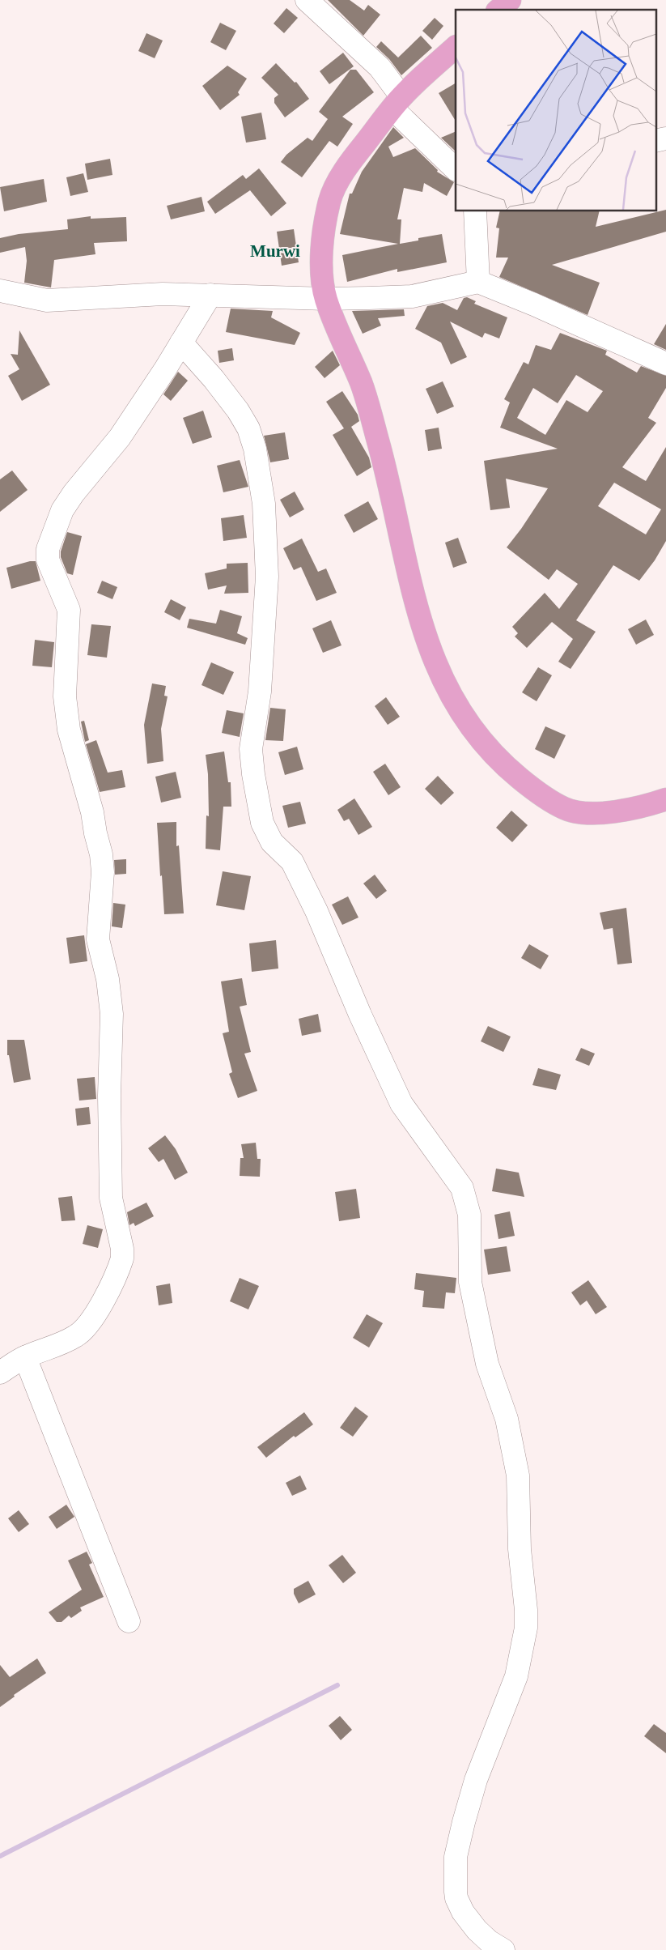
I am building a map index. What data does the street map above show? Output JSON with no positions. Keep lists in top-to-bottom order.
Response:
{
  "districts": ["Murwi"]
}
